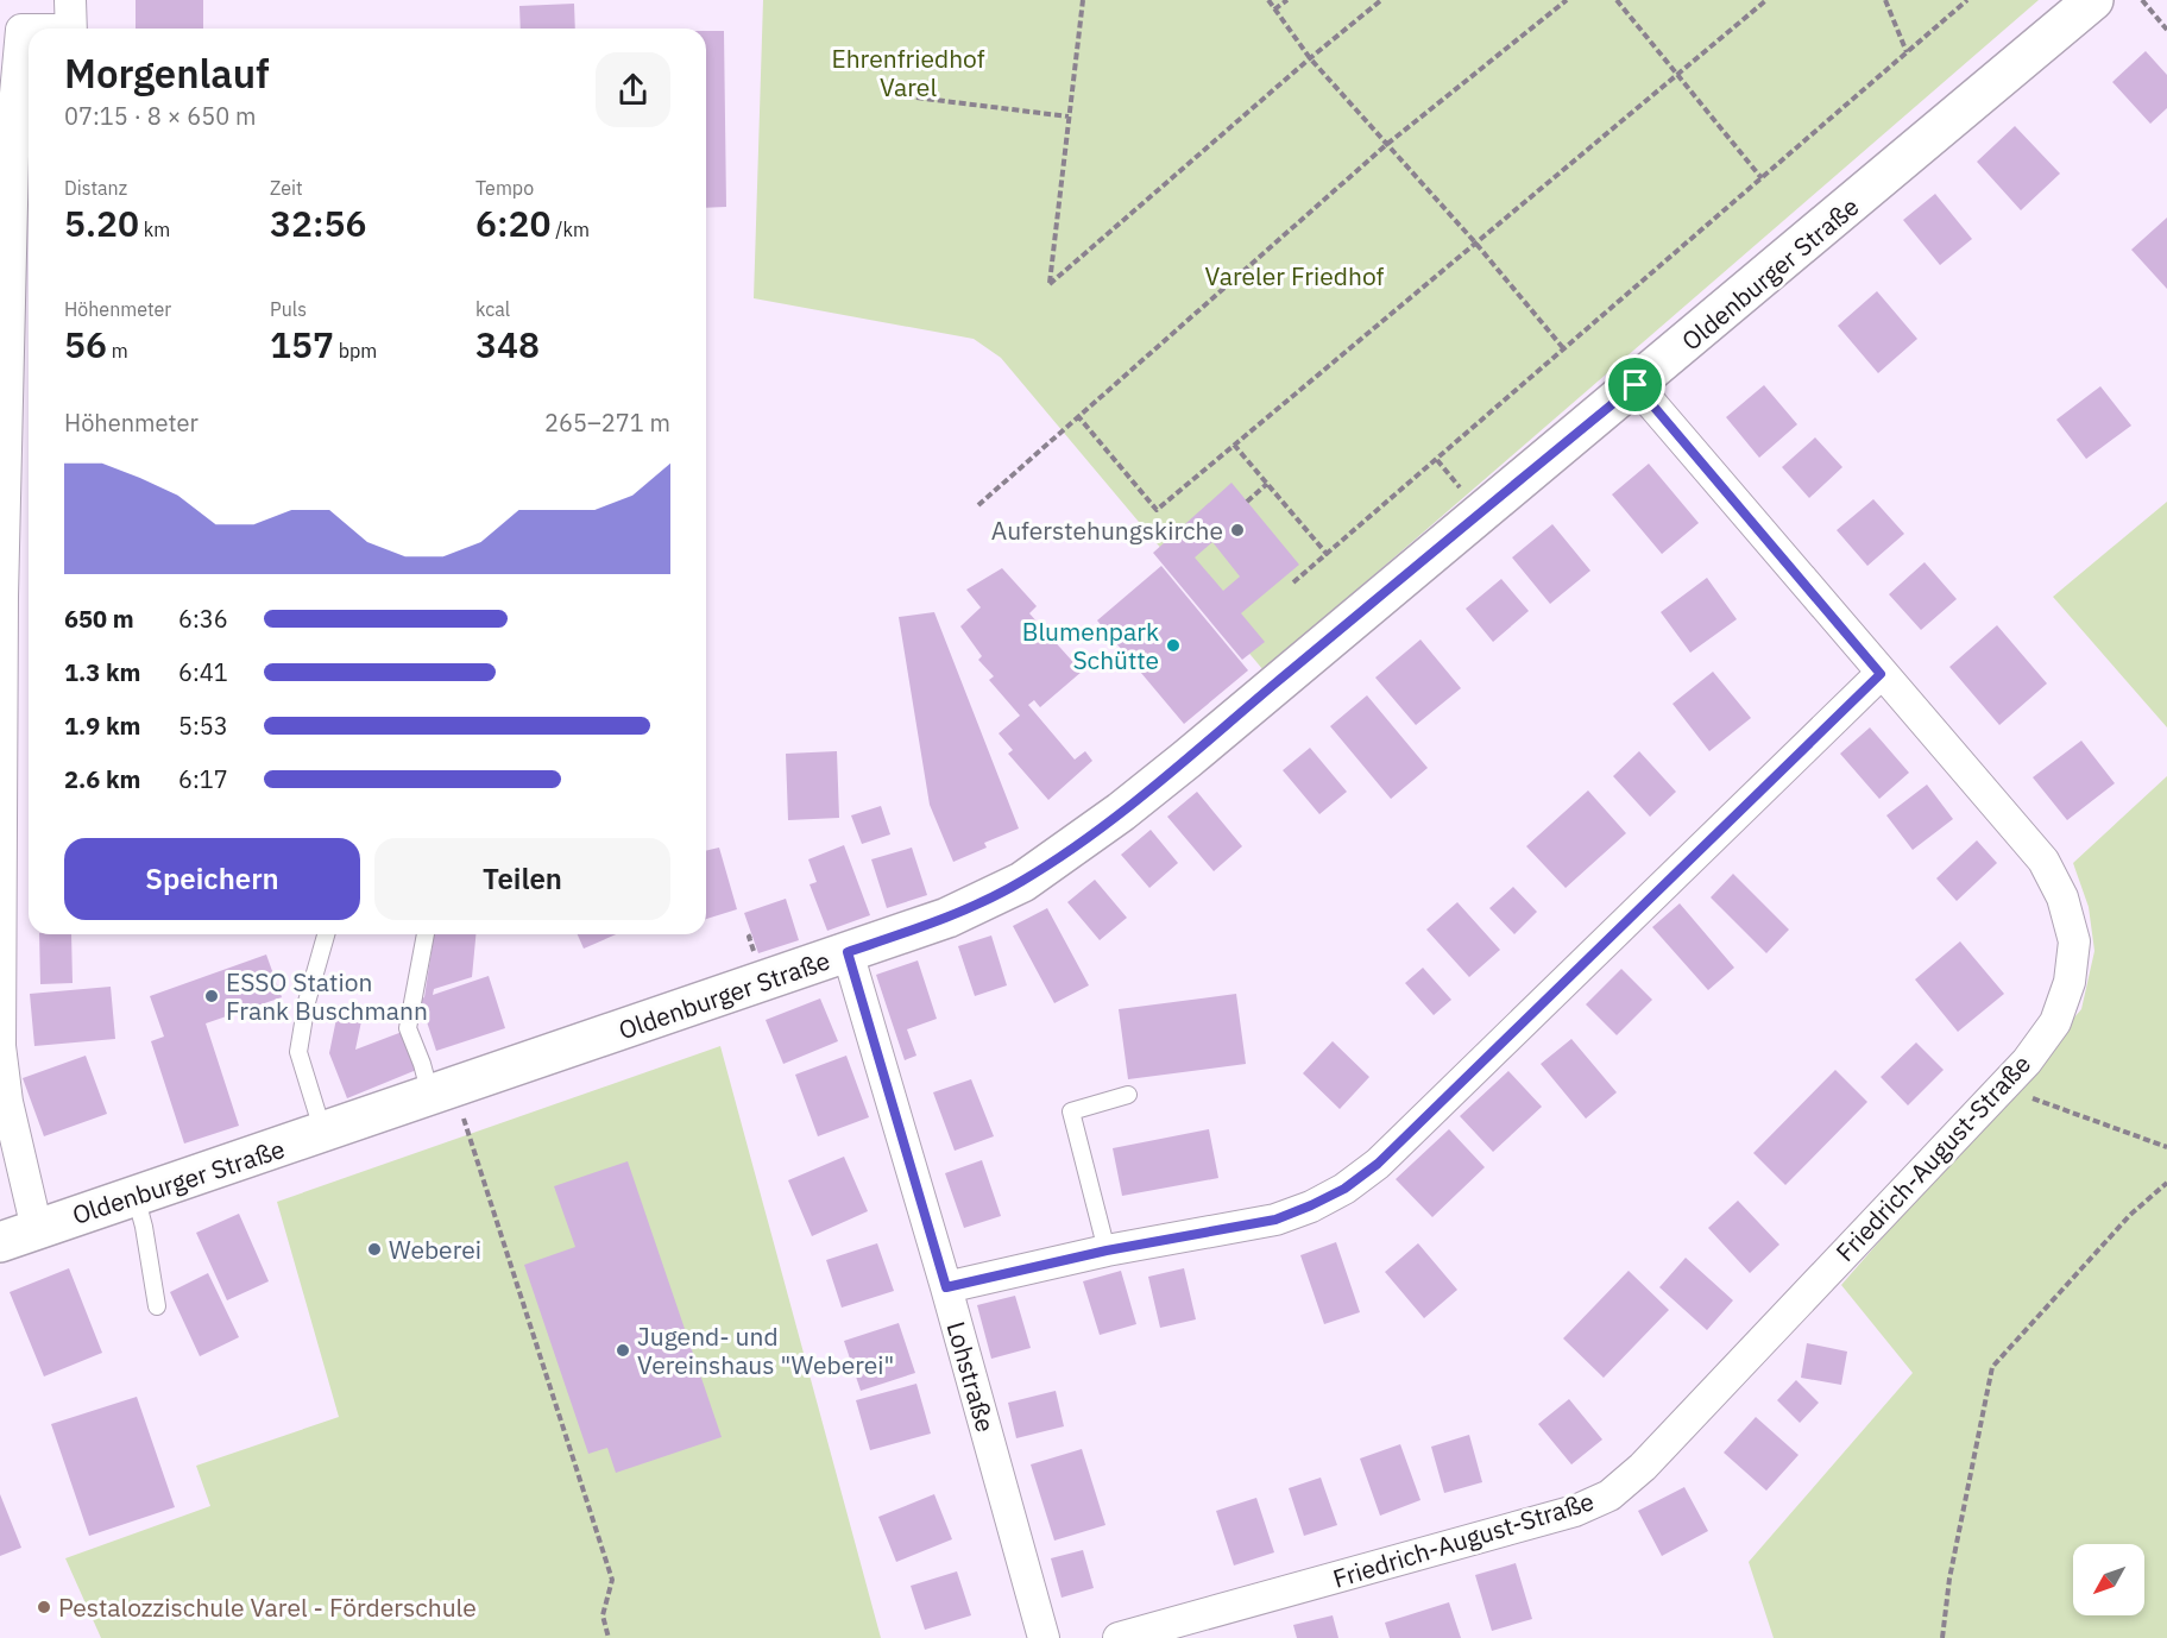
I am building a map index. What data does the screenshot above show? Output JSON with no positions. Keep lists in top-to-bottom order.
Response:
{
  "streets": {
    "main road": ["Oldenburger Straße"],
    "street": ["Friedrich-August-Straße", "Lohstraße"]
  },
  "crossings": [
    ["Oldenburger Straße", "Friedrich-August-Straße"],
    ["Oldenburger Straße", "Lohstraße"]
  ],
  "parks": ["Ehrenfriedhof Varel", "Vareler Friedhof"],
  "places": [
    "Auferstehungskirche",
    "Blumenpark Schütte",
    "ESSO Station Frank Buschmann",
    "Weberei",
    "Jugend- und Vereinshaus \"Weberei\"",
    "Pestalozzischule Varel - Förderschule"
  ],
  "north": "bottom left",
  "page": {
    "heading": ["Morgenlauf", "07:15 · 8 × 650 m"],
    "stats": [
      ["Distanz", "5.20 km"],
      ["Zeit", "32:56"],
      ["Tempo", "6:20 /km"],
      ["Höhenmeter", "56 m"],
      ["Puls", "157 bpm"],
      ["kcal", "348"]
    ],
    "chart": ["Höhenmeter", "265–271 m"],
    "list": [
      {
        "name": "650 m",
        "note": "6:36"
      },
      {
        "name": "1.3 km",
        "note": "6:41"
      },
      {
        "name": "1.9 km",
        "note": "5:53"
      },
      {
        "name": "2.6 km",
        "note": "6:17"
      }
    ],
    "buttons": ["Speichern", "Teilen"]
  }
}
